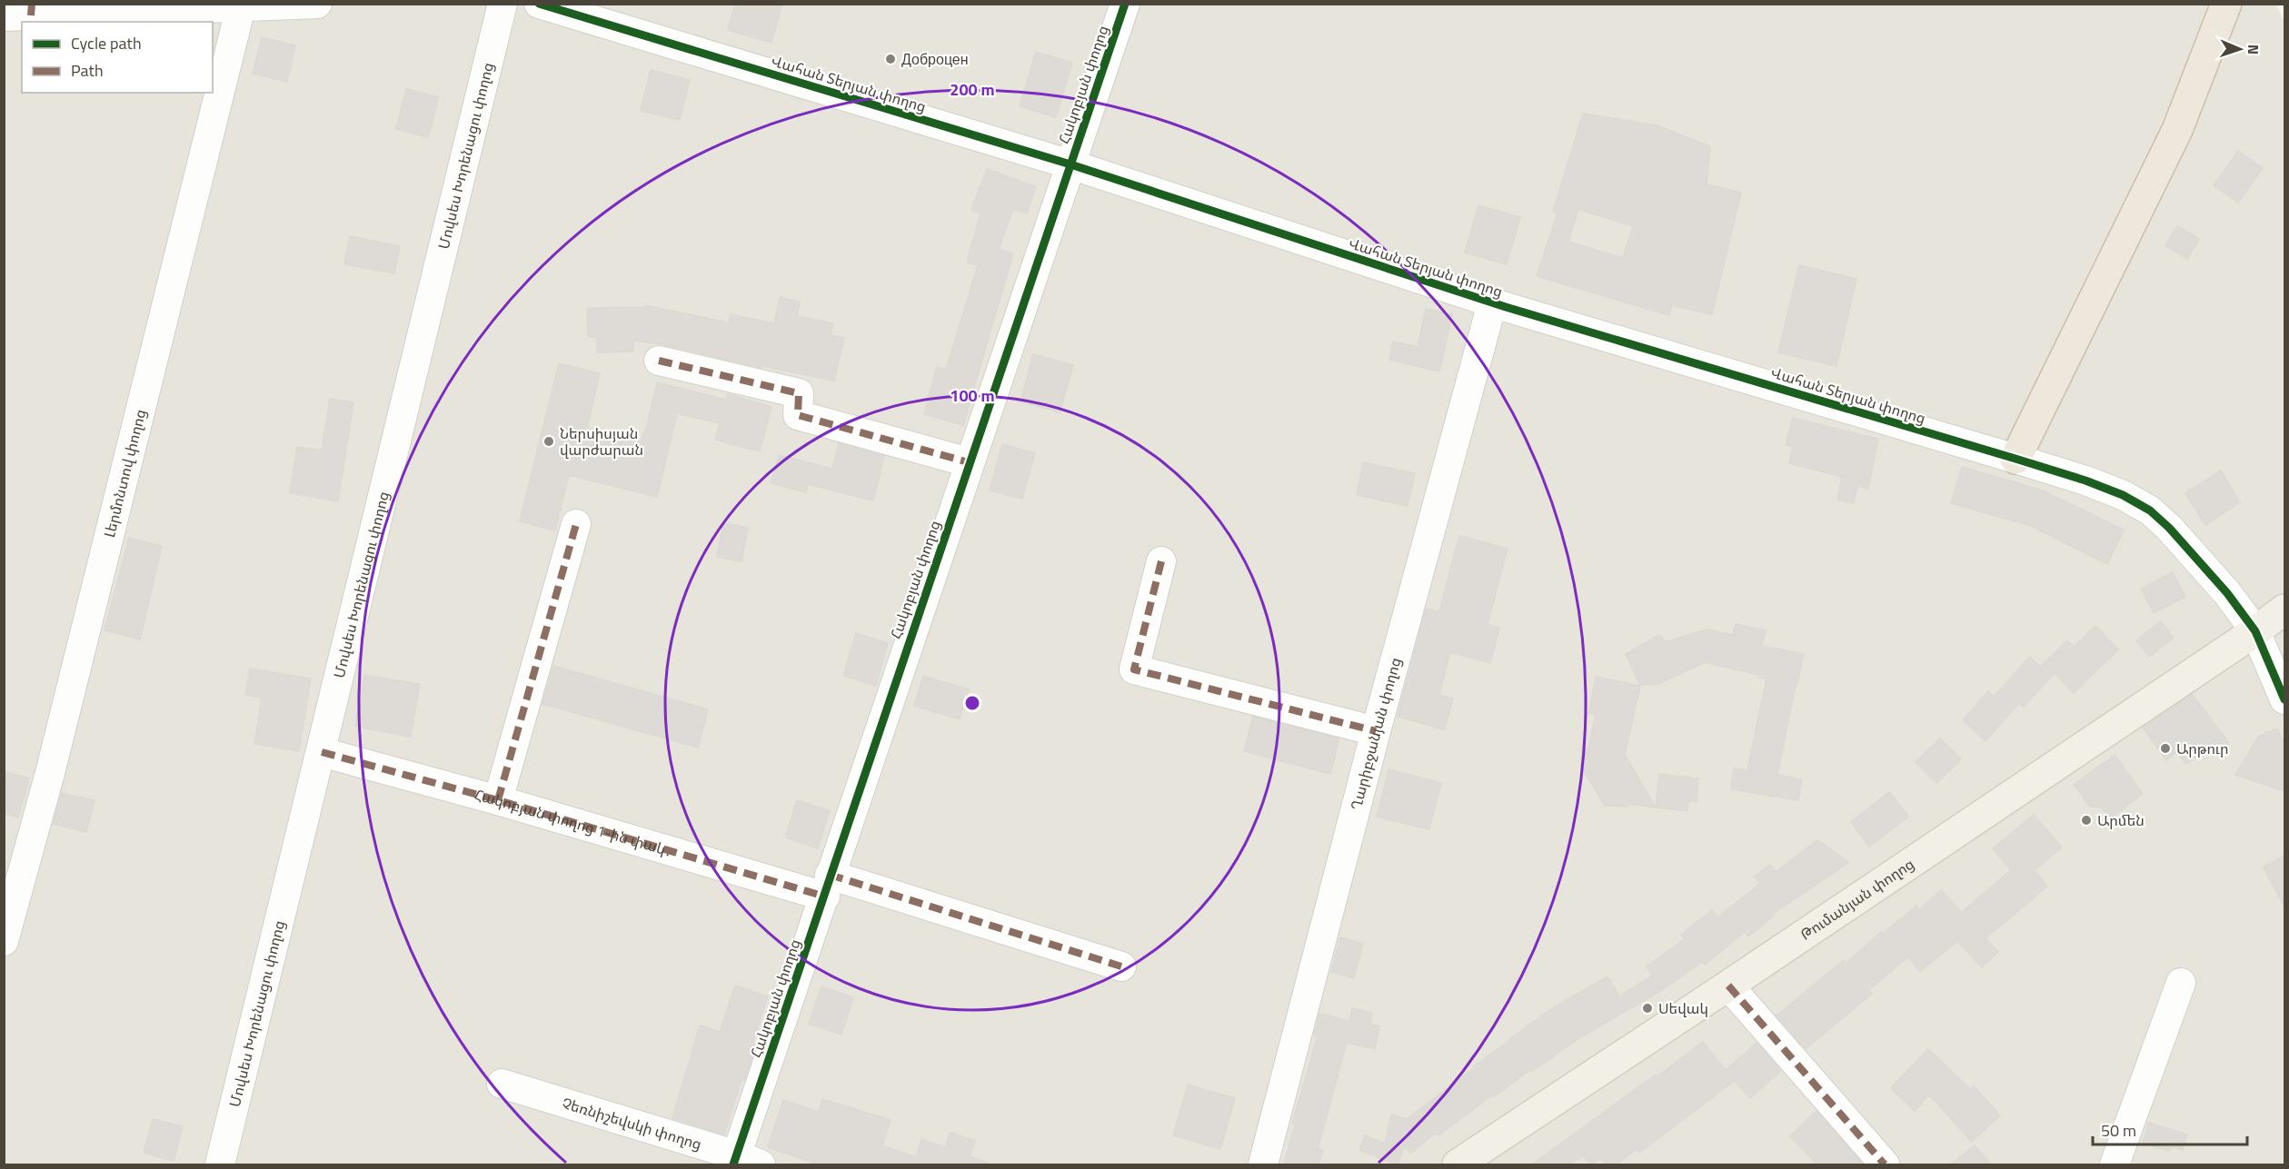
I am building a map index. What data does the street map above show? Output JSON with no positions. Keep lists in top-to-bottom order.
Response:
{
  "streets": {
    "main road": ["Թումանյան փողոց"],
    "street": [
      "Վահան Տերյան փողոց",
      "Հակոբյան փողոց",
      "Մովսես Խորենացու փողոց",
      "Լերմոնտով փողոց",
      "Ղարիբջանյան փողոց",
      "Հակոբյան փողոց 1-ին փակ․",
      "Չեռնիշեվսկի փողոց"
    ]
  },
  "crossings": [
    ["Վահան Տերյան փողոց", "Հակոբյան փողոց"],
    ["Վահան Տերյան փողոց", "Ղարիբջանյան փողոց"],
    ["Վահան Տերյան փողոց", "Թումանյան փողոց"],
    ["Հակոբյան փողոց", "Հակոբյան փողոց 1-ին փակ․"],
    ["Հակոբյան փողոց", "Չեռնիշեվսկի փողոց"],
    ["Մովսես Խորենացու փողոց", "Հակոբյան փողոց 1-ին փակ․"]
  ],
  "places": [
    "Доброцен",
    "Ներսիսյան վարժարան",
    "Արթուր",
    "Արմեն",
    "Սեվակ"
  ],
  "legend": ["Cycle path", "Path"],
  "scale_bar": "50 m",
  "north": "right",
  "rings": ["200 m", "100 m"]
}
